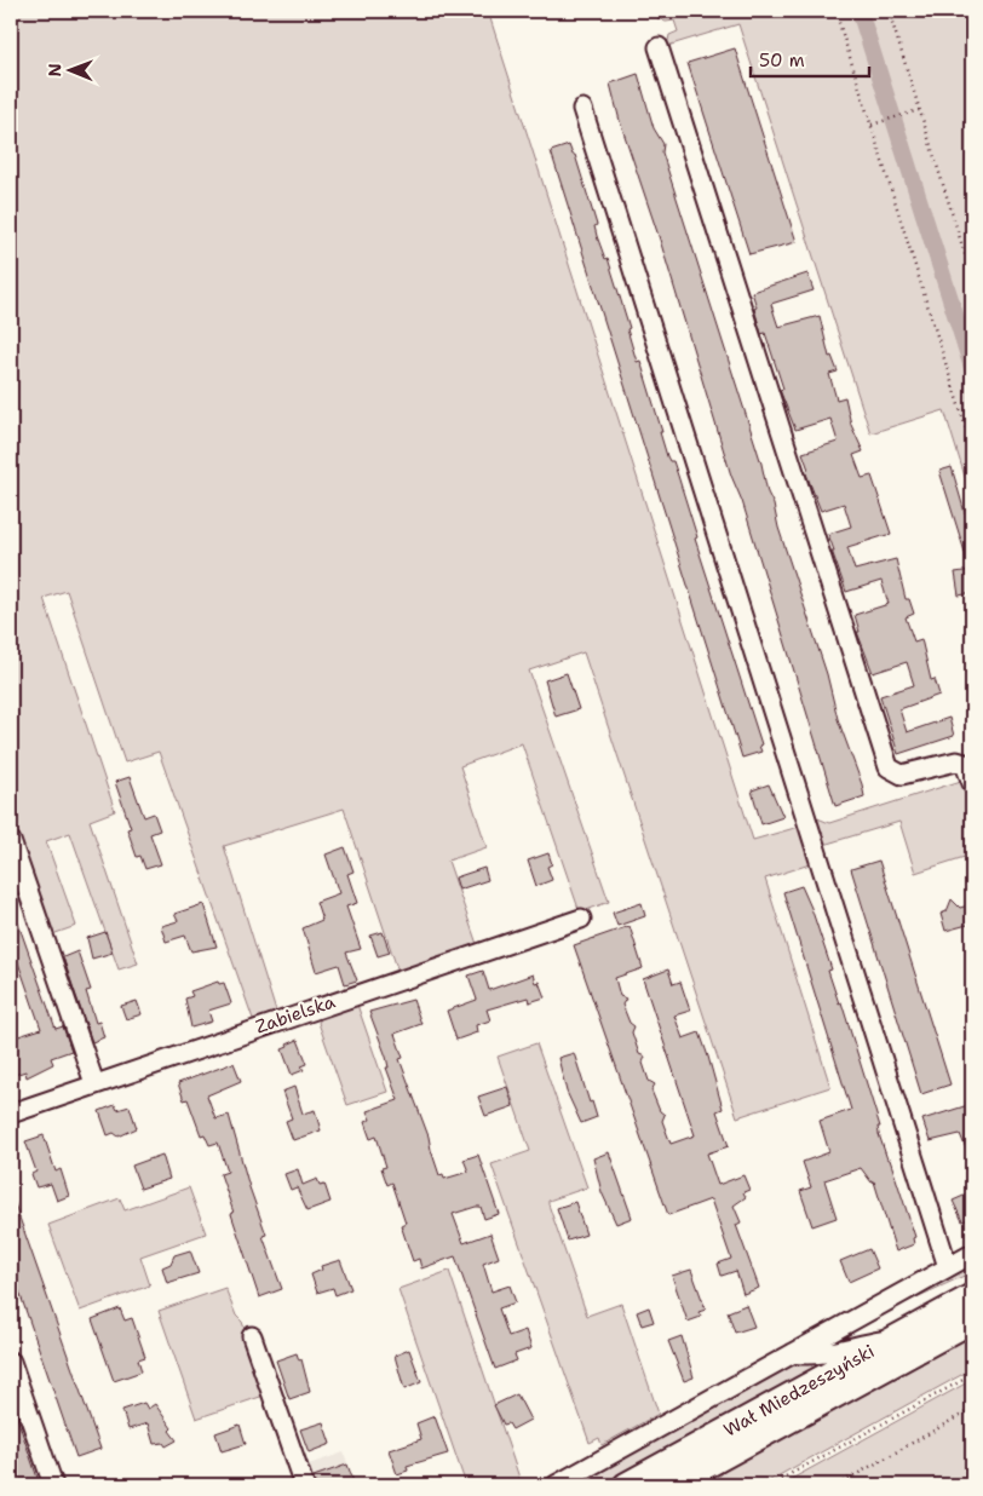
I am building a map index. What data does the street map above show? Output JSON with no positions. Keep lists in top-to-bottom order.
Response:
{
  "streets": {
    "main road": ["Wał Miedzeszyński"],
    "street": ["Zabielska"]
  },
  "scale_bar": "50 m",
  "north": "left"
}
